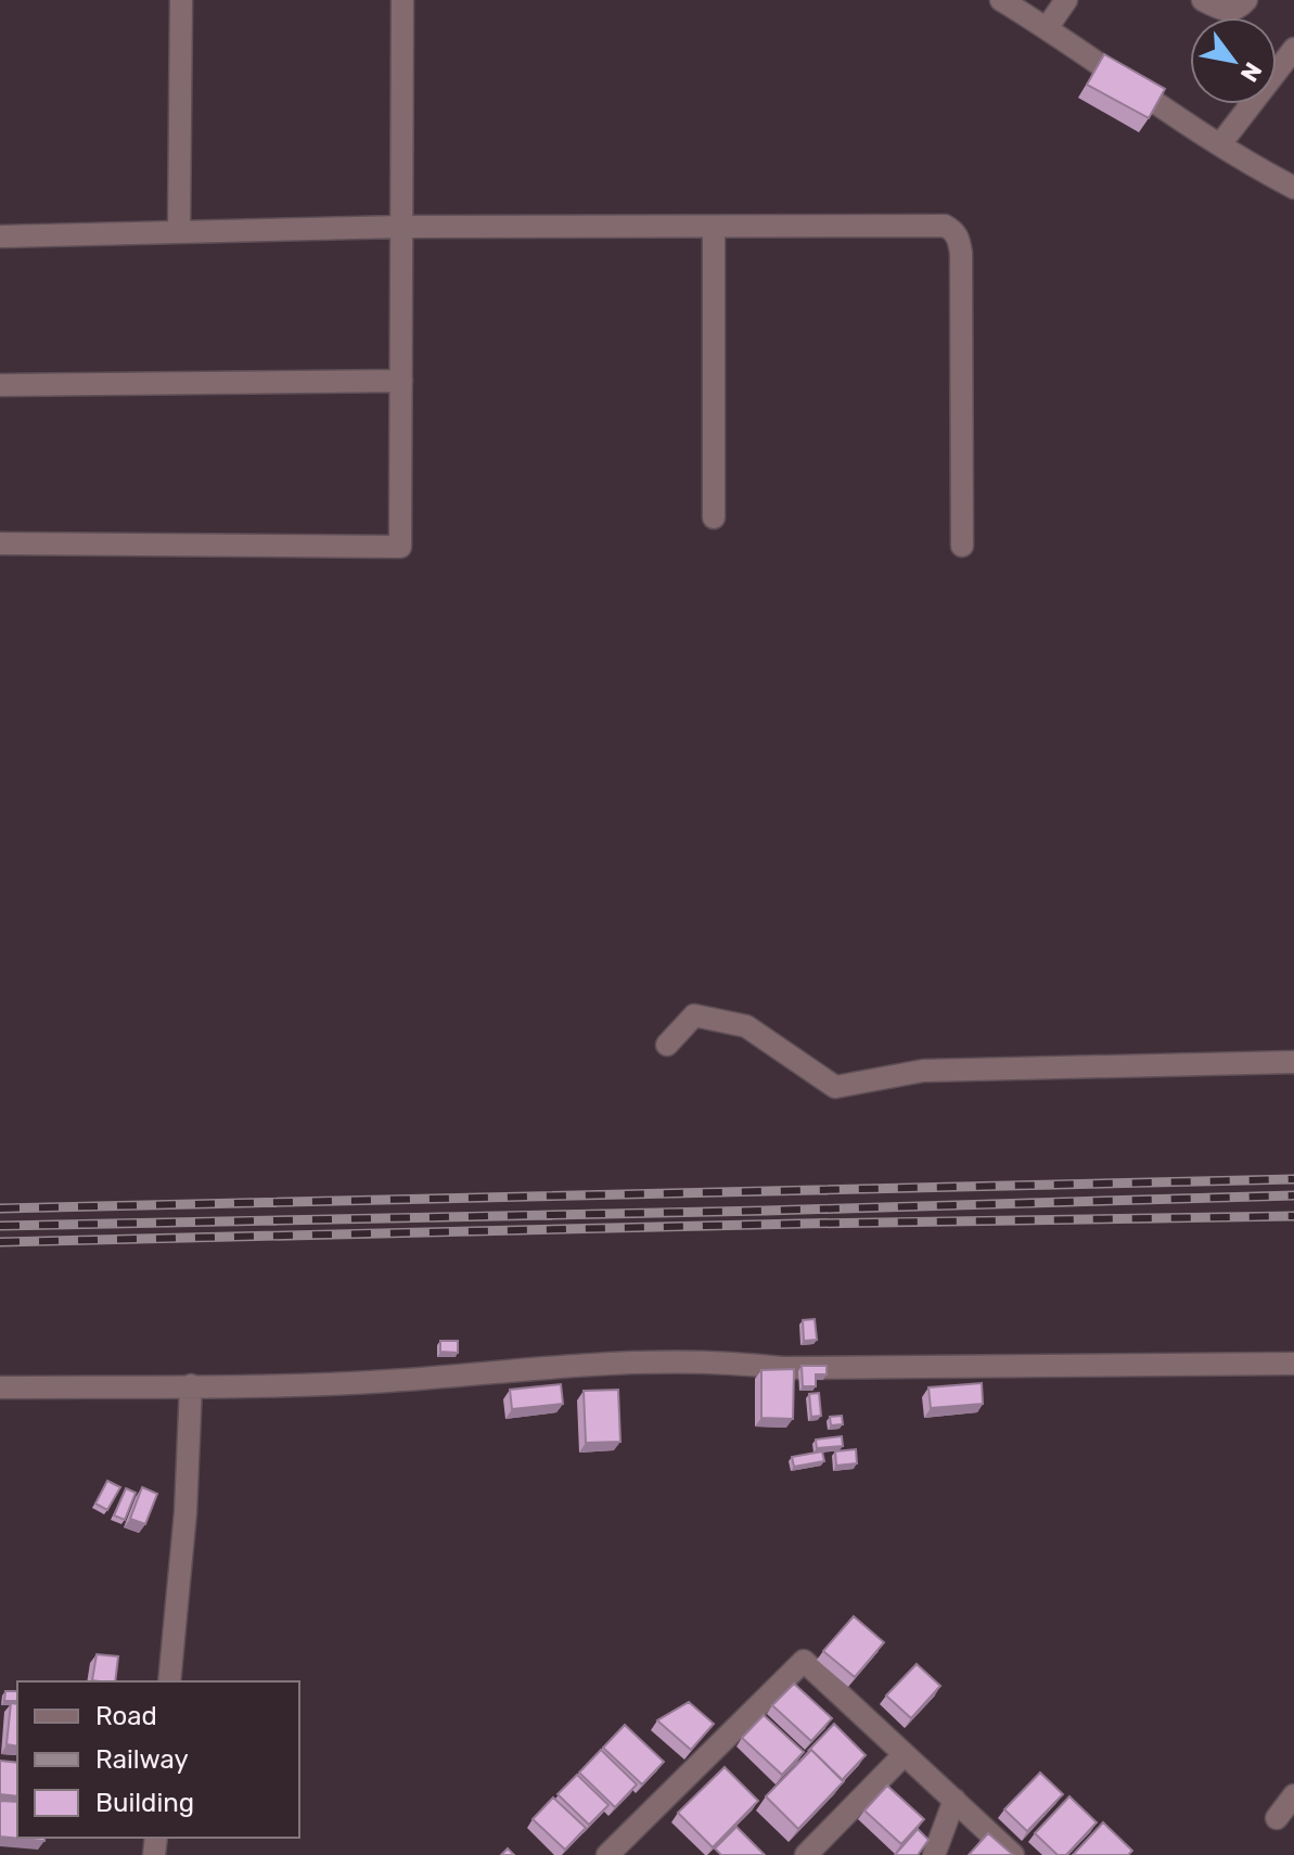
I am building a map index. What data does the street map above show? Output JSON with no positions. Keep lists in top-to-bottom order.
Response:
{
  "legend": ["Road", "Railway", "Building"],
  "north": "bottom right"
}
